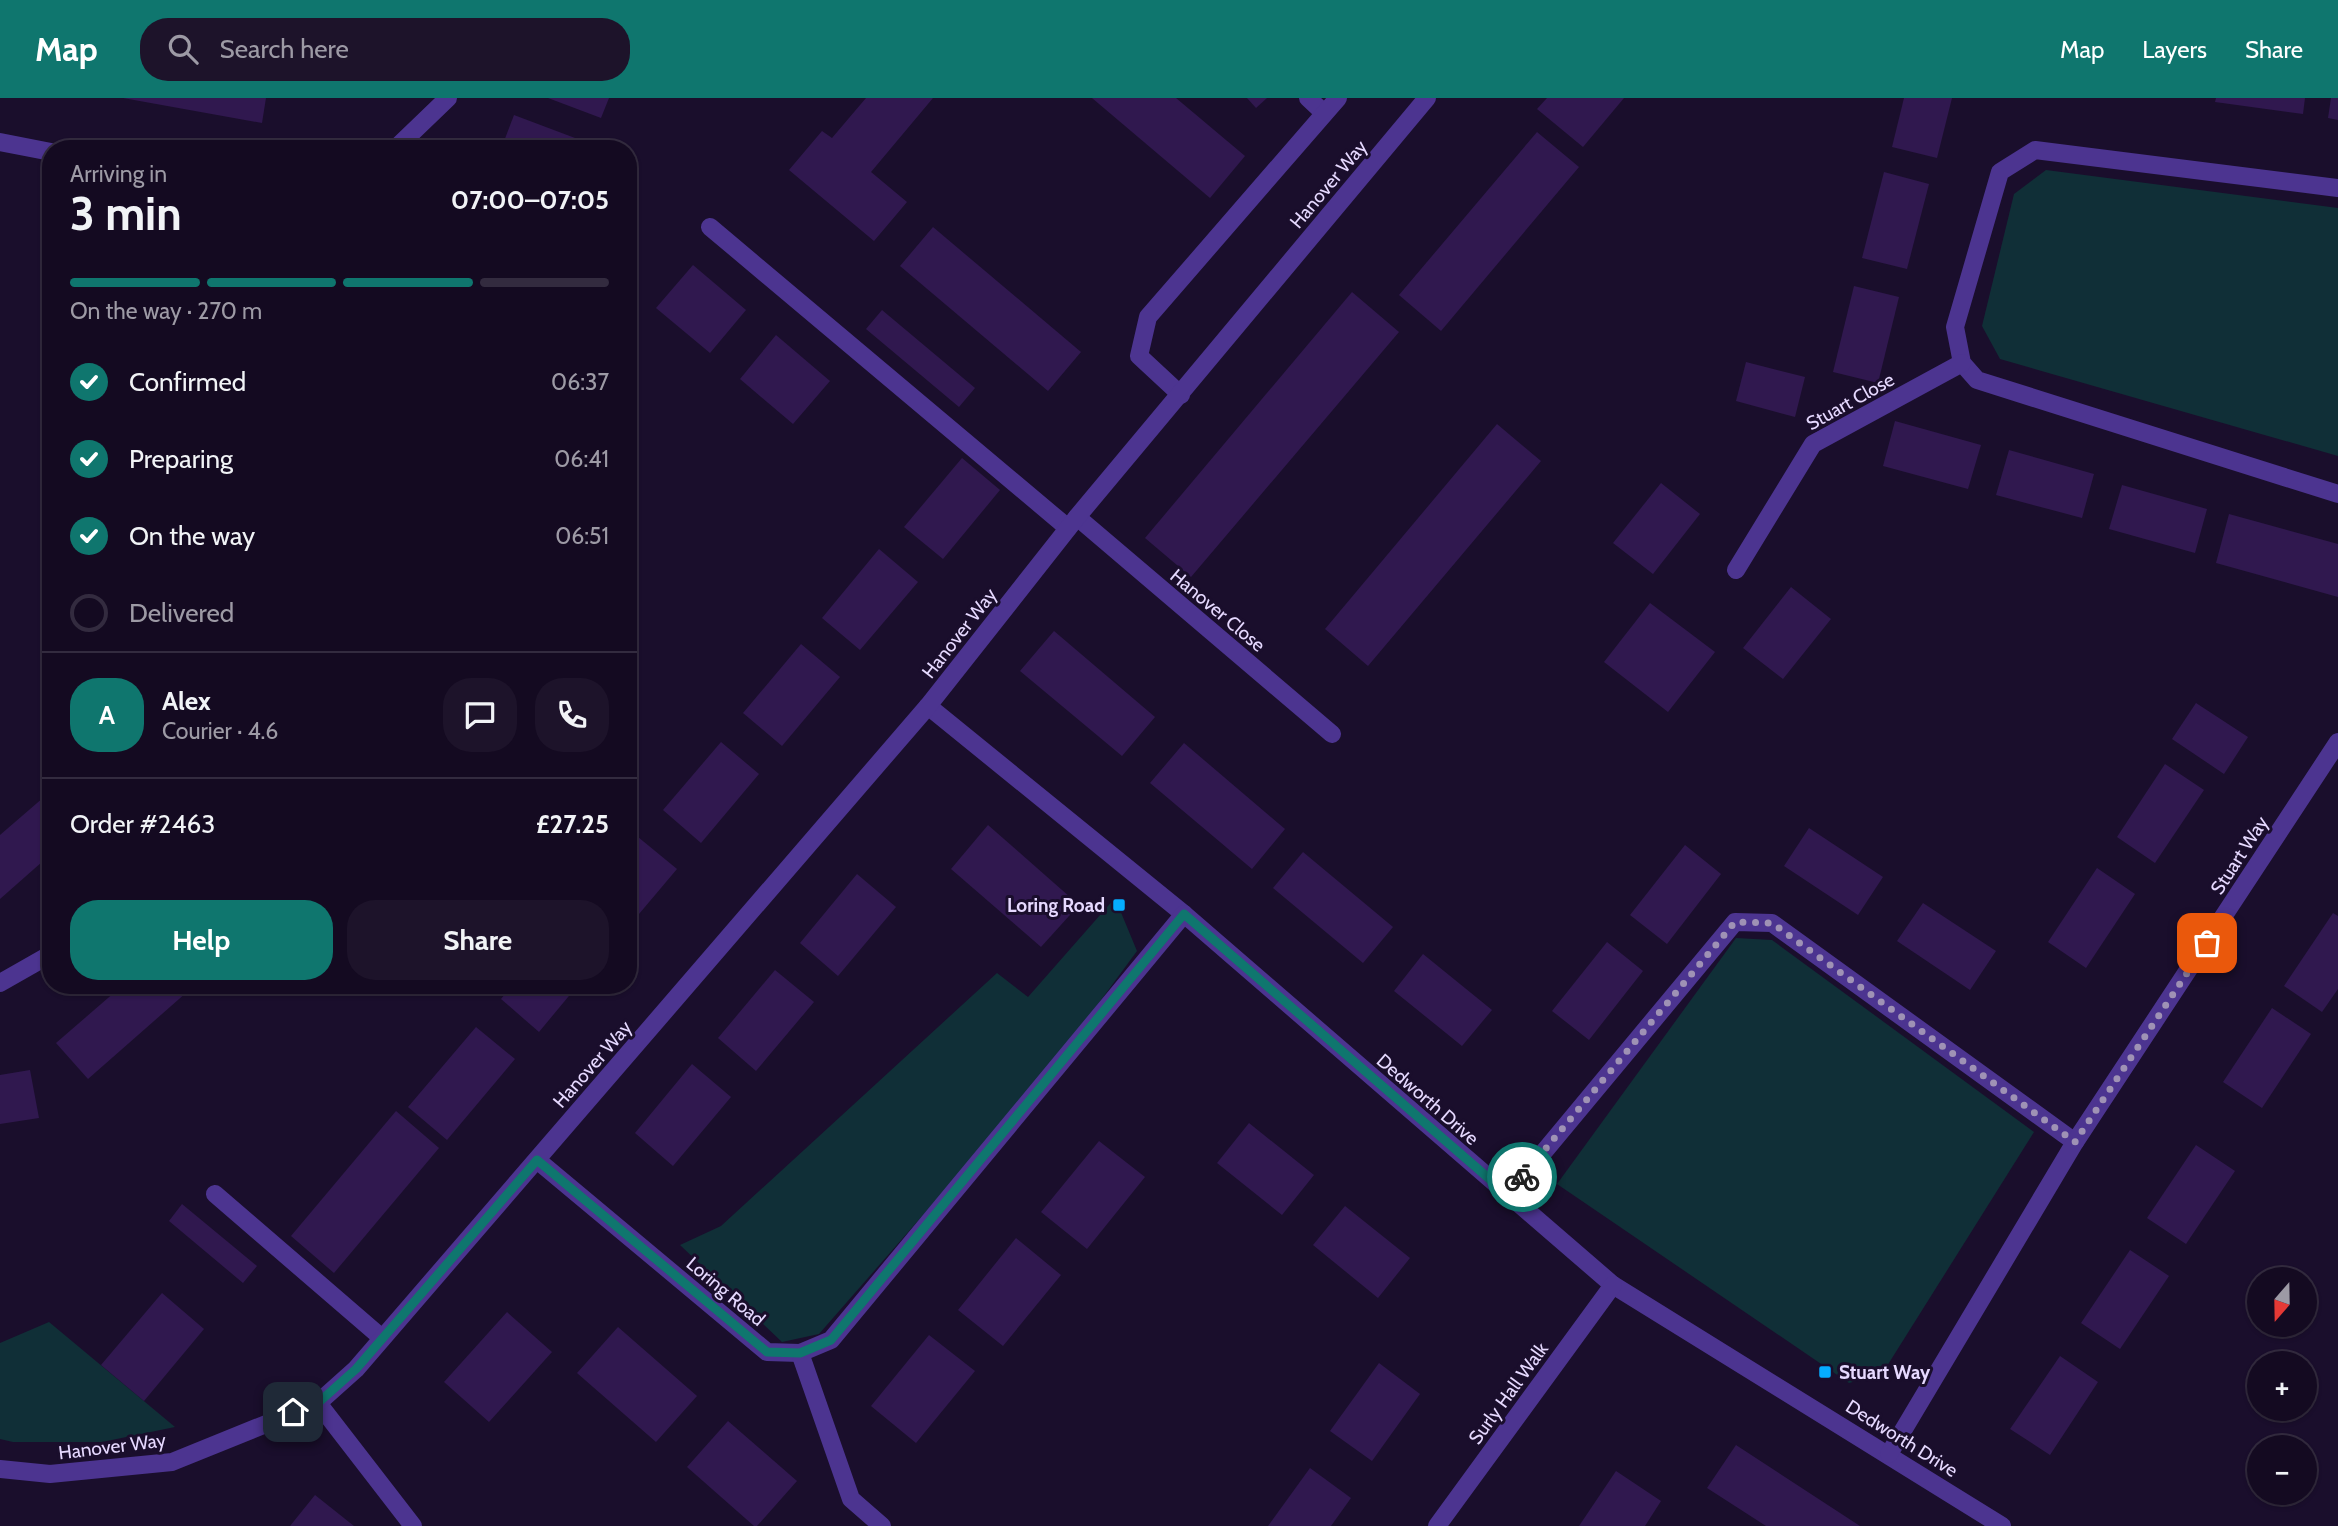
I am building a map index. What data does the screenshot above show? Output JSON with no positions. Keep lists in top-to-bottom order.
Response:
{
  "streets": {
    "street": [
      "Hanover Way",
      "Stuart Close",
      "Hanover Close",
      "Stuart Way",
      "Dedworth Drive",
      "Loring Road",
      "Surly Hall Walk"
    ]
  },
  "crossings": [
    ["Hanover Way", "Hanover Close"],
    ["Hanover Way", "Dedworth Drive"],
    ["Hanover Way", "Loring Road"],
    ["Stuart Way", "Dedworth Drive"],
    ["Dedworth Drive", "Loring Road"],
    ["Dedworth Drive", "Surly Hall Walk"]
  ],
  "places": {
    "transit": ["Loring Road", "Stuart Way"]
  },
  "north": "bottom",
  "page": {
    "header": "Map",
    "search": "Search here",
    "nav": ["Map", "Layers", "Share"],
    "heading": ["3 min", "Arriving in", "07:00–07:05"],
    "panel": [
      "Alex",
      "Courier · 4.6",
      "Order #2463",
      "£27.25"
    ],
    "bar": "On the way · 270 m",
    "list": [
      ["Confirmed", "06:37"],
      ["Preparing", "06:41"],
      ["On the way", "06:51"],
      "Delivered"
    ],
    "round": "A",
    "buttons": ["Help", "Share"],
    "map_buttons": ["+", "−"]
  }
}
